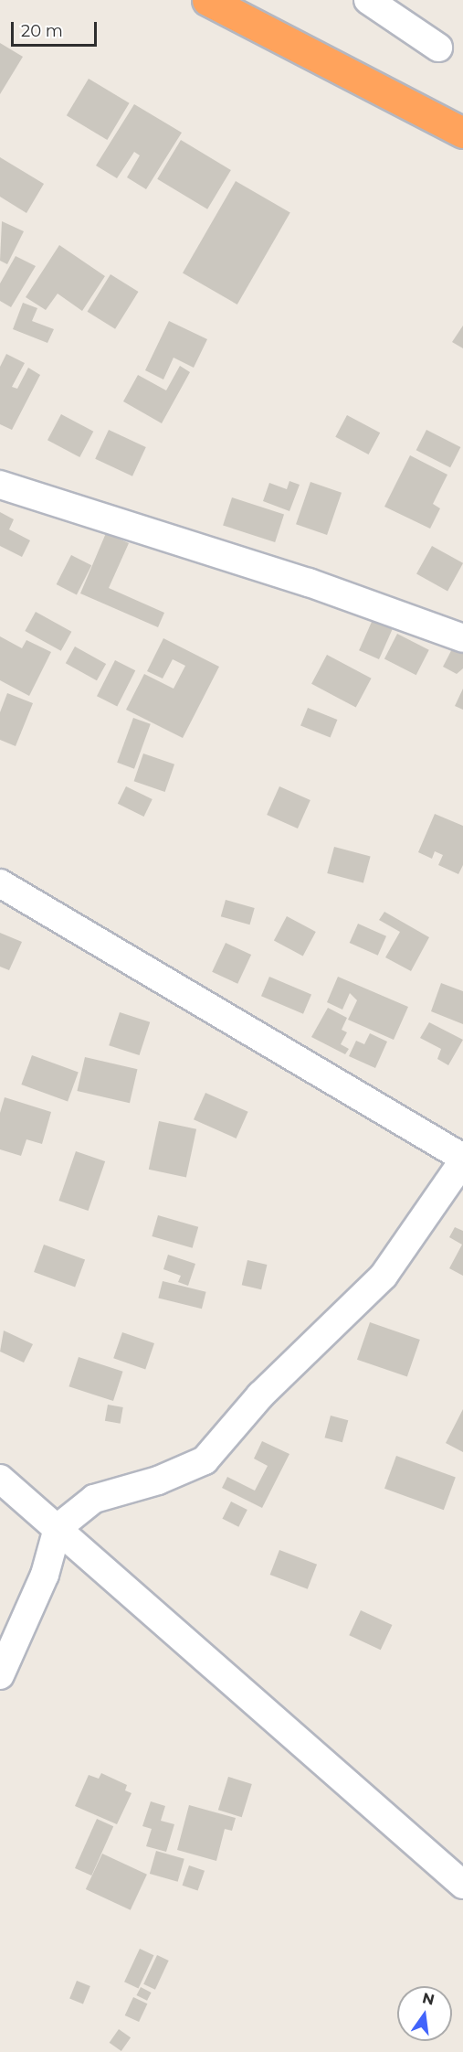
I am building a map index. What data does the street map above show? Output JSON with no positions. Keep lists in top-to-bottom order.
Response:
{
  "scale_bar": "20 m",
  "north": "top"
}
